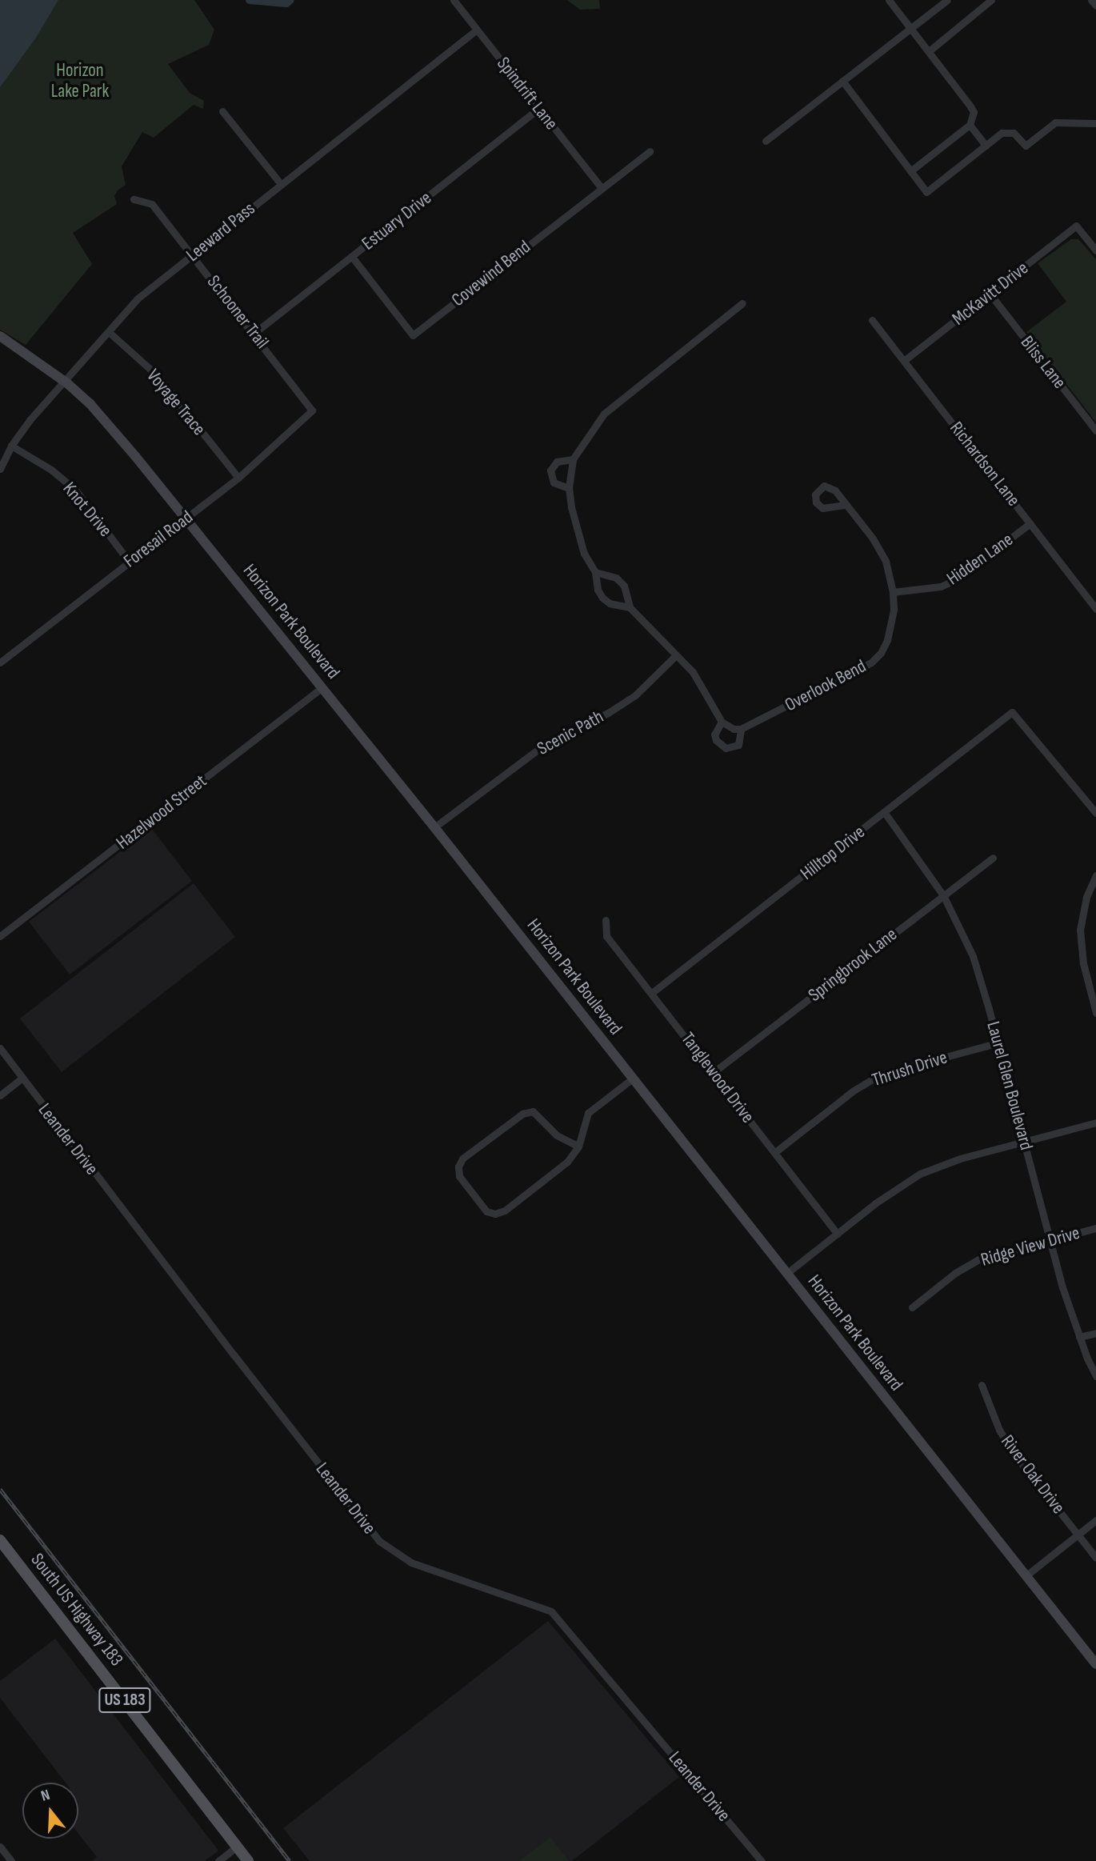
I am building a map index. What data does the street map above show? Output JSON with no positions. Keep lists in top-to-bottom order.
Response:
{
  "streets": {
    "main road": ["South US Highway 183", "US 183"],
    "street": [
      "Spindrift Lane",
      "Estuary Drive",
      "Leeward Pass",
      "Covewind Bend",
      "McKavitt Drive",
      "Schooner Trail",
      "Bliss Lane",
      "Voyage Trace",
      "Richardson Lane",
      "Knot Drive",
      "Foresail Road",
      "Hidden Lane",
      "Horizon Park Boulevard",
      "Overlook Bend",
      "Scenic Path",
      "Hazelwood Street",
      "Hilltop Drive",
      "Springbrook Lane",
      "Thrush Drive",
      "Tanglewood Drive",
      "Laurel Glen Boulevard",
      "Leander Drive",
      "Ridge View Drive",
      "River Oak Drive"
    ]
  },
  "crossings": [
    ["Spindrift Lane", "Estuary Drive"],
    ["Spindrift Lane", "Leeward Pass"],
    ["Spindrift Lane", "Covewind Bend"],
    ["Estuary Drive", "Covewind Bend"],
    ["Estuary Drive", "Schooner Trail"],
    ["Leeward Pass", "Schooner Trail"],
    ["Leeward Pass", "Voyage Trace"],
    ["Leeward Pass", "Knot Drive"],
    ["Leeward Pass", "Horizon Park Boulevard"],
    ["McKavitt Drive", "Bliss Lane"],
    ["McKavitt Drive", "Richardson Lane"],
    ["Schooner Trail", "Foresail Road"],
    ["Voyage Trace", "Foresail Road"],
    ["Richardson Lane", "Hidden Lane"],
    ["Knot Drive", "Foresail Road"],
    ["Foresail Road", "Horizon Park Boulevard"],
    ["Hidden Lane", "Overlook Bend"],
    ["Horizon Park Boulevard", "Scenic Path"],
    ["Horizon Park Boulevard", "Hazelwood Street"],
    ["Overlook Bend", "Scenic Path"],
    ["Hilltop Drive", "Tanglewood Drive"],
    ["Hilltop Drive", "Laurel Glen Boulevard"],
    ["Springbrook Lane", "Tanglewood Drive"],
    ["Springbrook Lane", "Laurel Glen Boulevard"],
    ["Thrush Drive", "Tanglewood Drive"],
    ["Thrush Drive", "Laurel Glen Boulevard"],
    ["Laurel Glen Boulevard", "Ridge View Drive"]
  ],
  "parks": ["Horizon Lake Park"],
  "north": "top"
}
